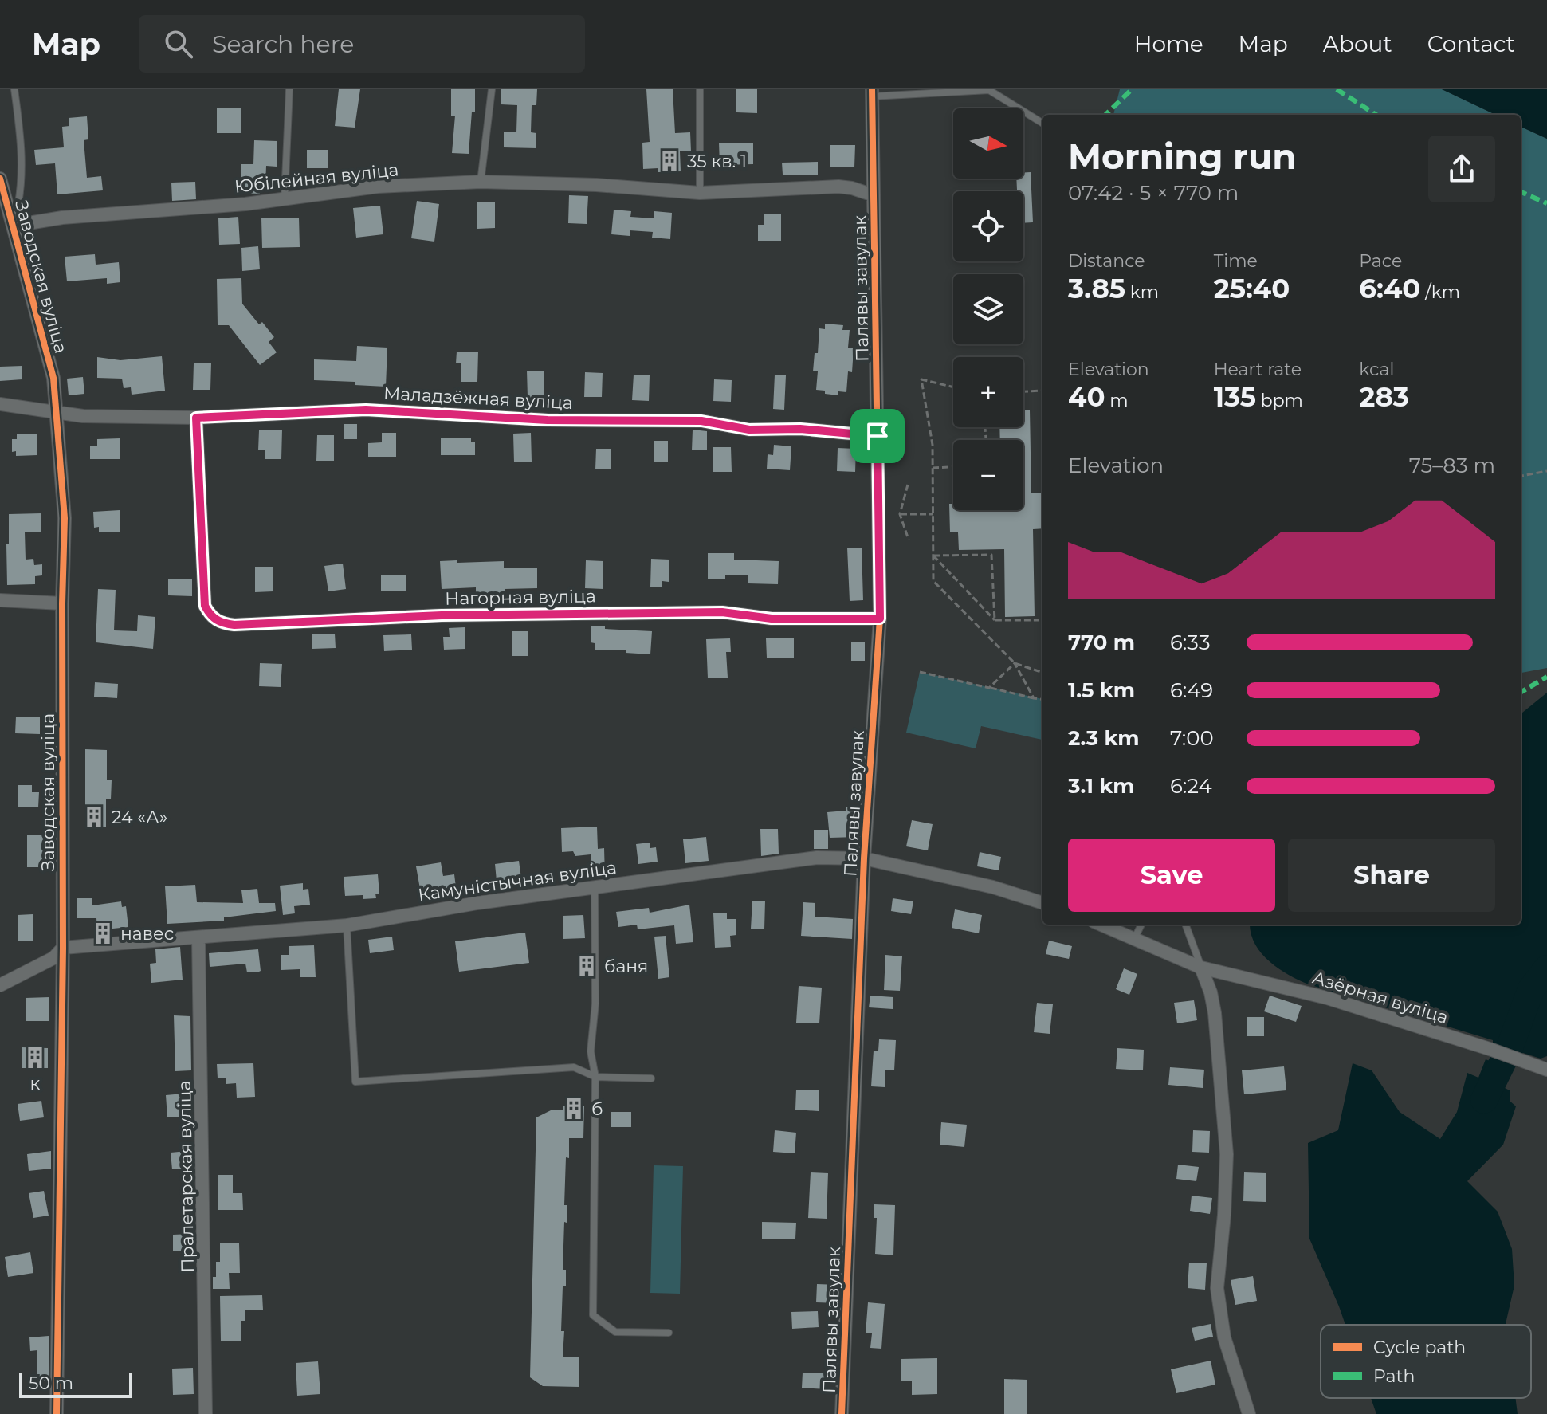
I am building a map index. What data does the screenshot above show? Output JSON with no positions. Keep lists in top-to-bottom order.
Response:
{
  "streets": {
    "street": [
      "Юбілейная вуліца",
      "Заводская вуліца",
      "Палявы завулак",
      "Маладзёжная вуліца",
      "Нагорная вуліца",
      "Камуністычная вуліца",
      "Азёрная вуліца",
      "Пралетарская вуліца"
    ]
  },
  "crossings": [
    ["Юбілейная вуліца", "Заводская вуліца"],
    ["Юбілейная вуліца", "Палявы завулак"],
    ["Заводская вуліца", "Маладзёжная вуліца"],
    ["Заводская вуліца", "Камуністычная вуліца"],
    ["Палявы завулак", "Маладзёжная вуліца"],
    ["Палявы завулак", "Нагорная вуліца"],
    ["Палявы завулак", "Камуністычная вуліца"],
    ["Маладзёжная вуліца", "Нагорная вуліца"],
    ["Камуністычная вуліца", "Пралетарская вуліца"]
  ],
  "places": {
    "building": [
      "35 кв. 1",
      "24 «А»",
      "навес",
      "баня",
      "к",
      "б"
    ]
  },
  "legend": ["Cycle path", "Path"],
  "scale_bar": "50 m",
  "north": "right",
  "page": {
    "header": "Map",
    "search": "Search here",
    "nav": [
      "Home",
      "Map",
      "About",
      "Contact"
    ],
    "map_buttons": ["+", "−"],
    "heading": ["Morning run", "07:42 · 5 × 770 m"],
    "stats": [
      ["Distance", "3.85 km"],
      ["Time", "25:40"],
      ["Pace", "6:40 /km"],
      ["Elevation", "40 m"],
      ["Heart rate", "135 bpm"],
      ["kcal", "283"]
    ],
    "chart": ["Elevation", "75–83 m"],
    "list": [
      {
        "name": "770 m",
        "note": "6:33"
      },
      {
        "name": "1.5 km",
        "note": "6:49"
      },
      {
        "name": "2.3 km",
        "note": "7:00"
      },
      {
        "name": "3.1 km",
        "note": "6:24"
      }
    ],
    "buttons": ["Save", "Share"],
    "scale": "50 m"
  }
}
